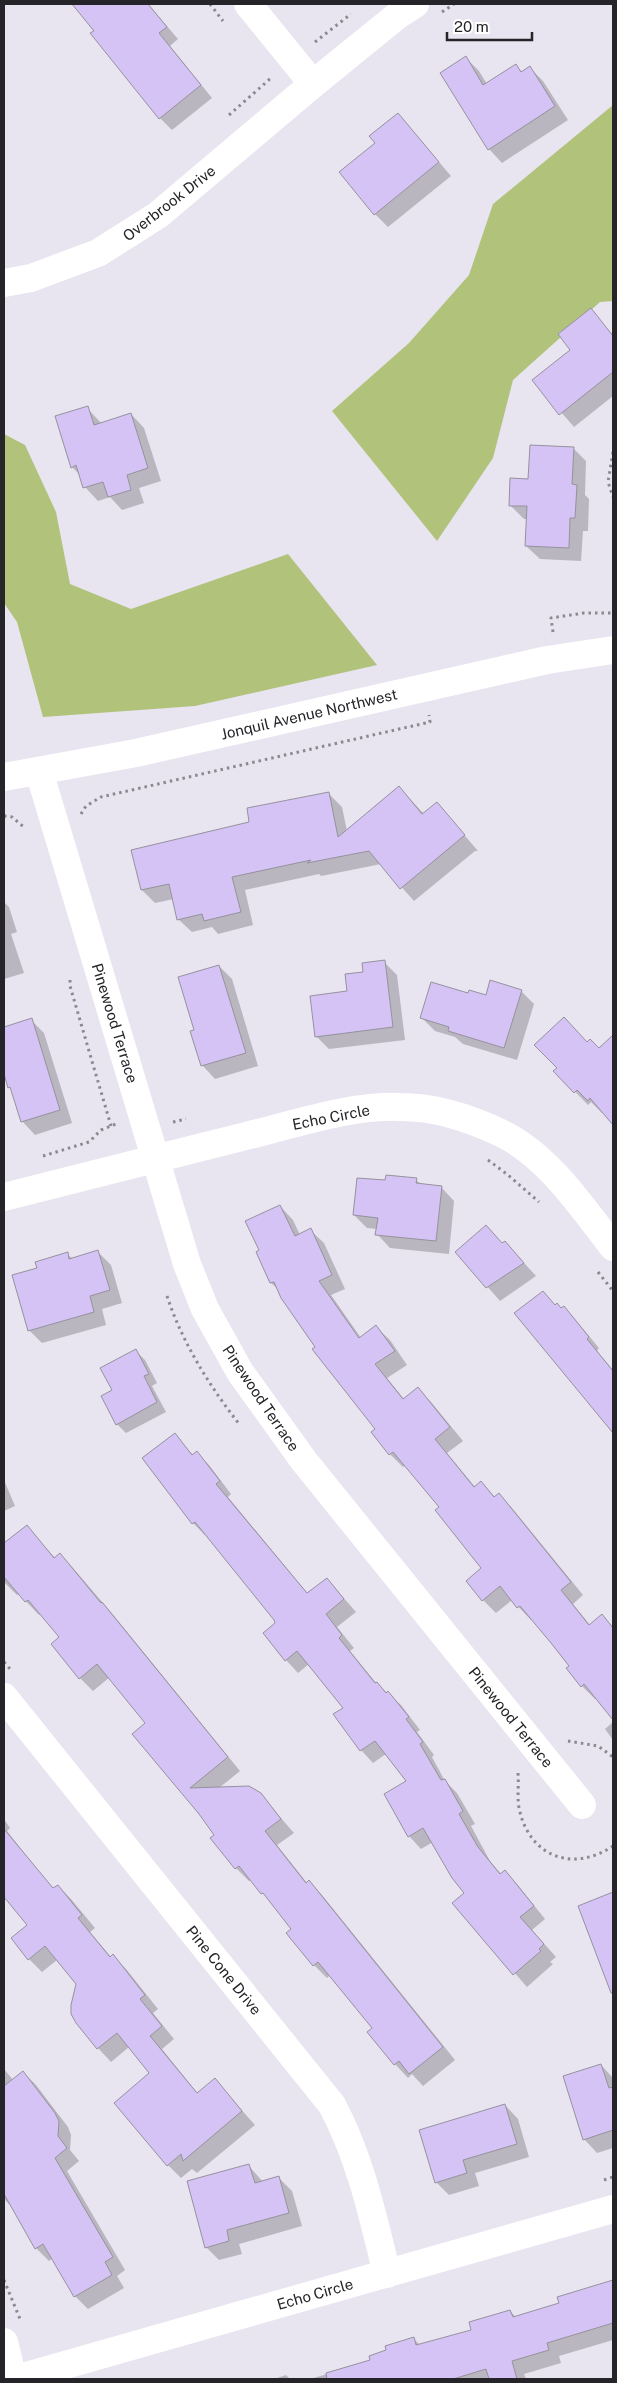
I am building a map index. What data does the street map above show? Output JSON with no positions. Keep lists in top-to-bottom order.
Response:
{
  "streets": {
    "street": [
      "Overbrook Drive",
      "Jonquil Avenue Northwest",
      "Pinewood Terrace",
      "Echo Circle",
      "Pine Cone Drive"
    ]
  },
  "crossings": [
    ["Jonquil Avenue Northwest", "Pinewood Terrace"],
    ["Pinewood Terrace", "Echo Circle"],
    ["Echo Circle", "Pine Cone Drive"]
  ],
  "scale_bar": "20 m"
}
